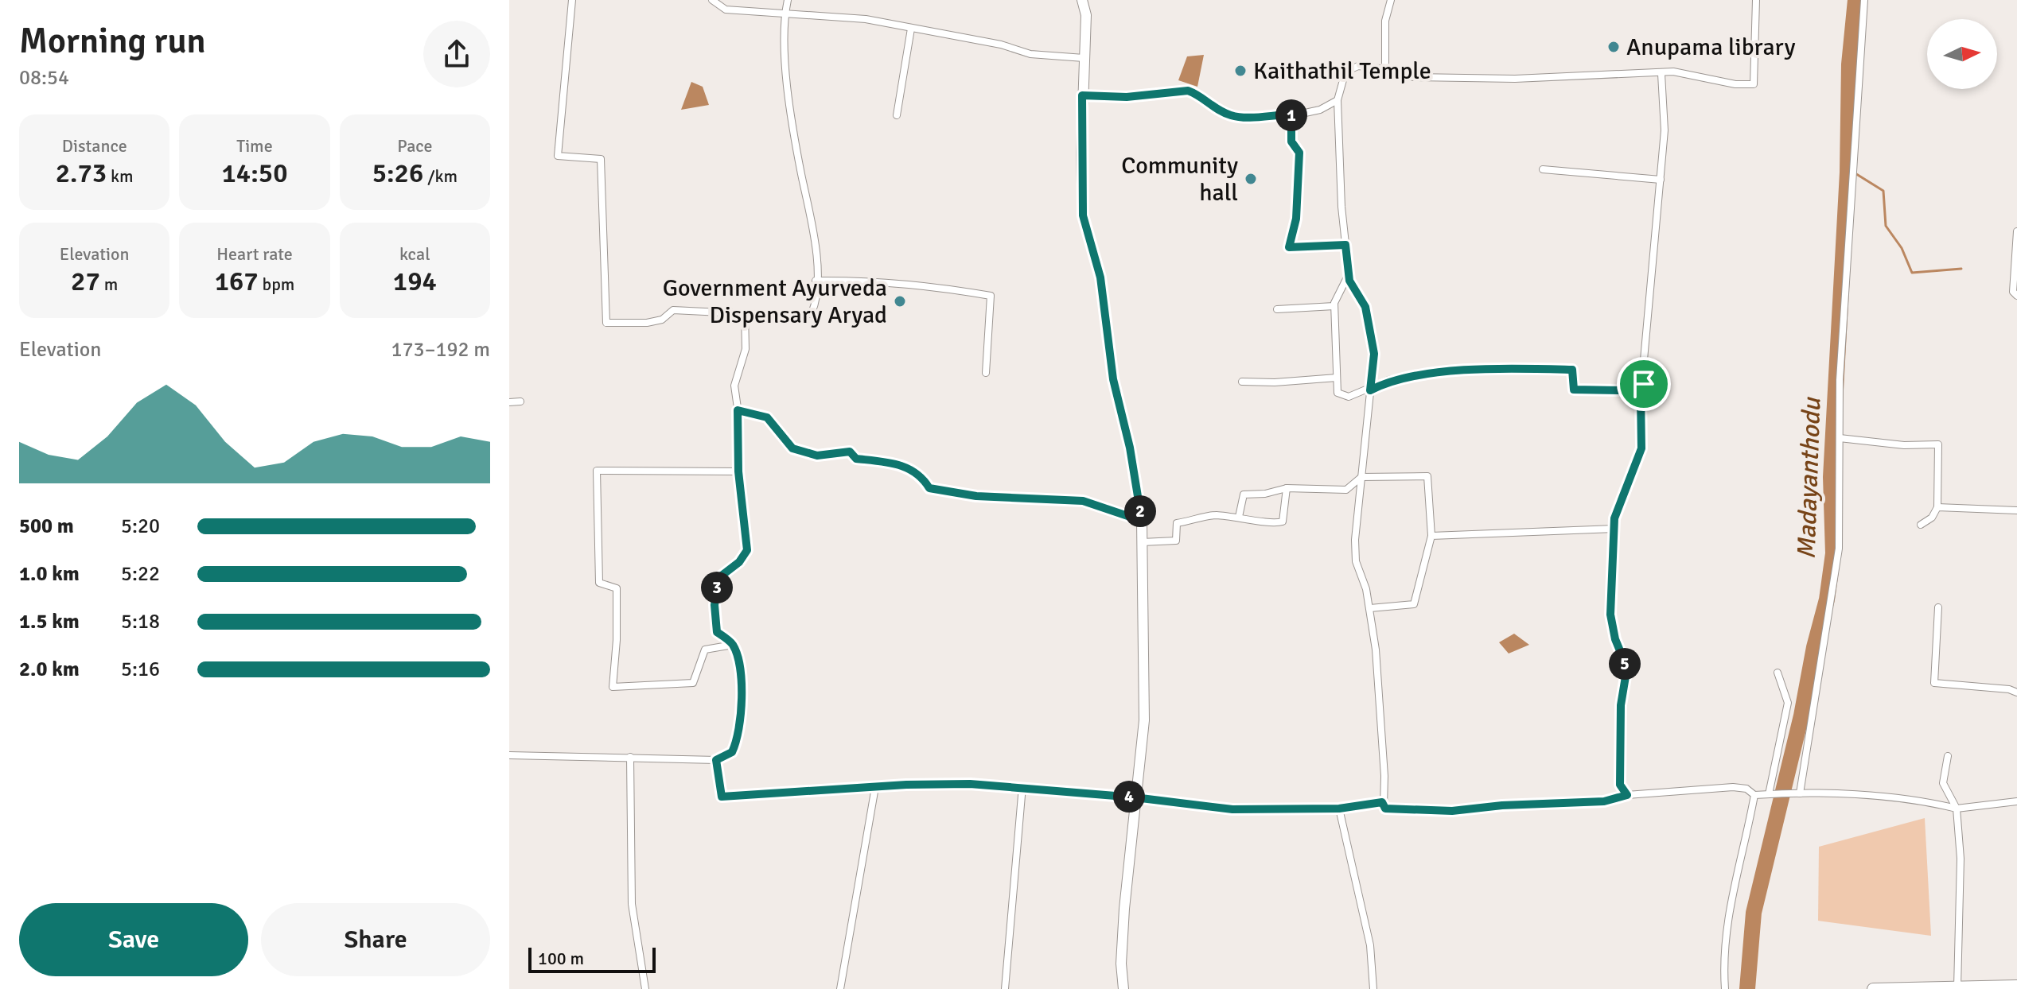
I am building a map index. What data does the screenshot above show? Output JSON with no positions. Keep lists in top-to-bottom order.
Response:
{
  "water": ["Madayanthodu"],
  "places": [
    "Anupama library",
    "Kaithathil Temple",
    "Community hall",
    "Government Ayurveda Dispensary Aryad"
  ],
  "scale_bar": "100 m",
  "north": "right",
  "page": {
    "heading": ["Morning run", "08:54"],
    "pins": [
      "1",
      "2",
      "3",
      "5",
      "4"
    ],
    "stats": [
      ["Distance", "2.73 km"],
      ["Time", "14:50"],
      ["Pace", "5:26 /km"],
      ["Elevation", "27 m"],
      ["Heart rate", "167 bpm"],
      ["kcal", "194"]
    ],
    "chart": ["Elevation", "173–192 m"],
    "list": [
      {
        "name": "500 m",
        "note": "5:20"
      },
      {
        "name": "1.0 km",
        "note": "5:22"
      },
      {
        "name": "1.5 km",
        "note": "5:18"
      },
      {
        "name": "2.0 km",
        "note": "5:16"
      }
    ],
    "buttons": ["Save", "Share"],
    "scale": "100 m"
  }
}
